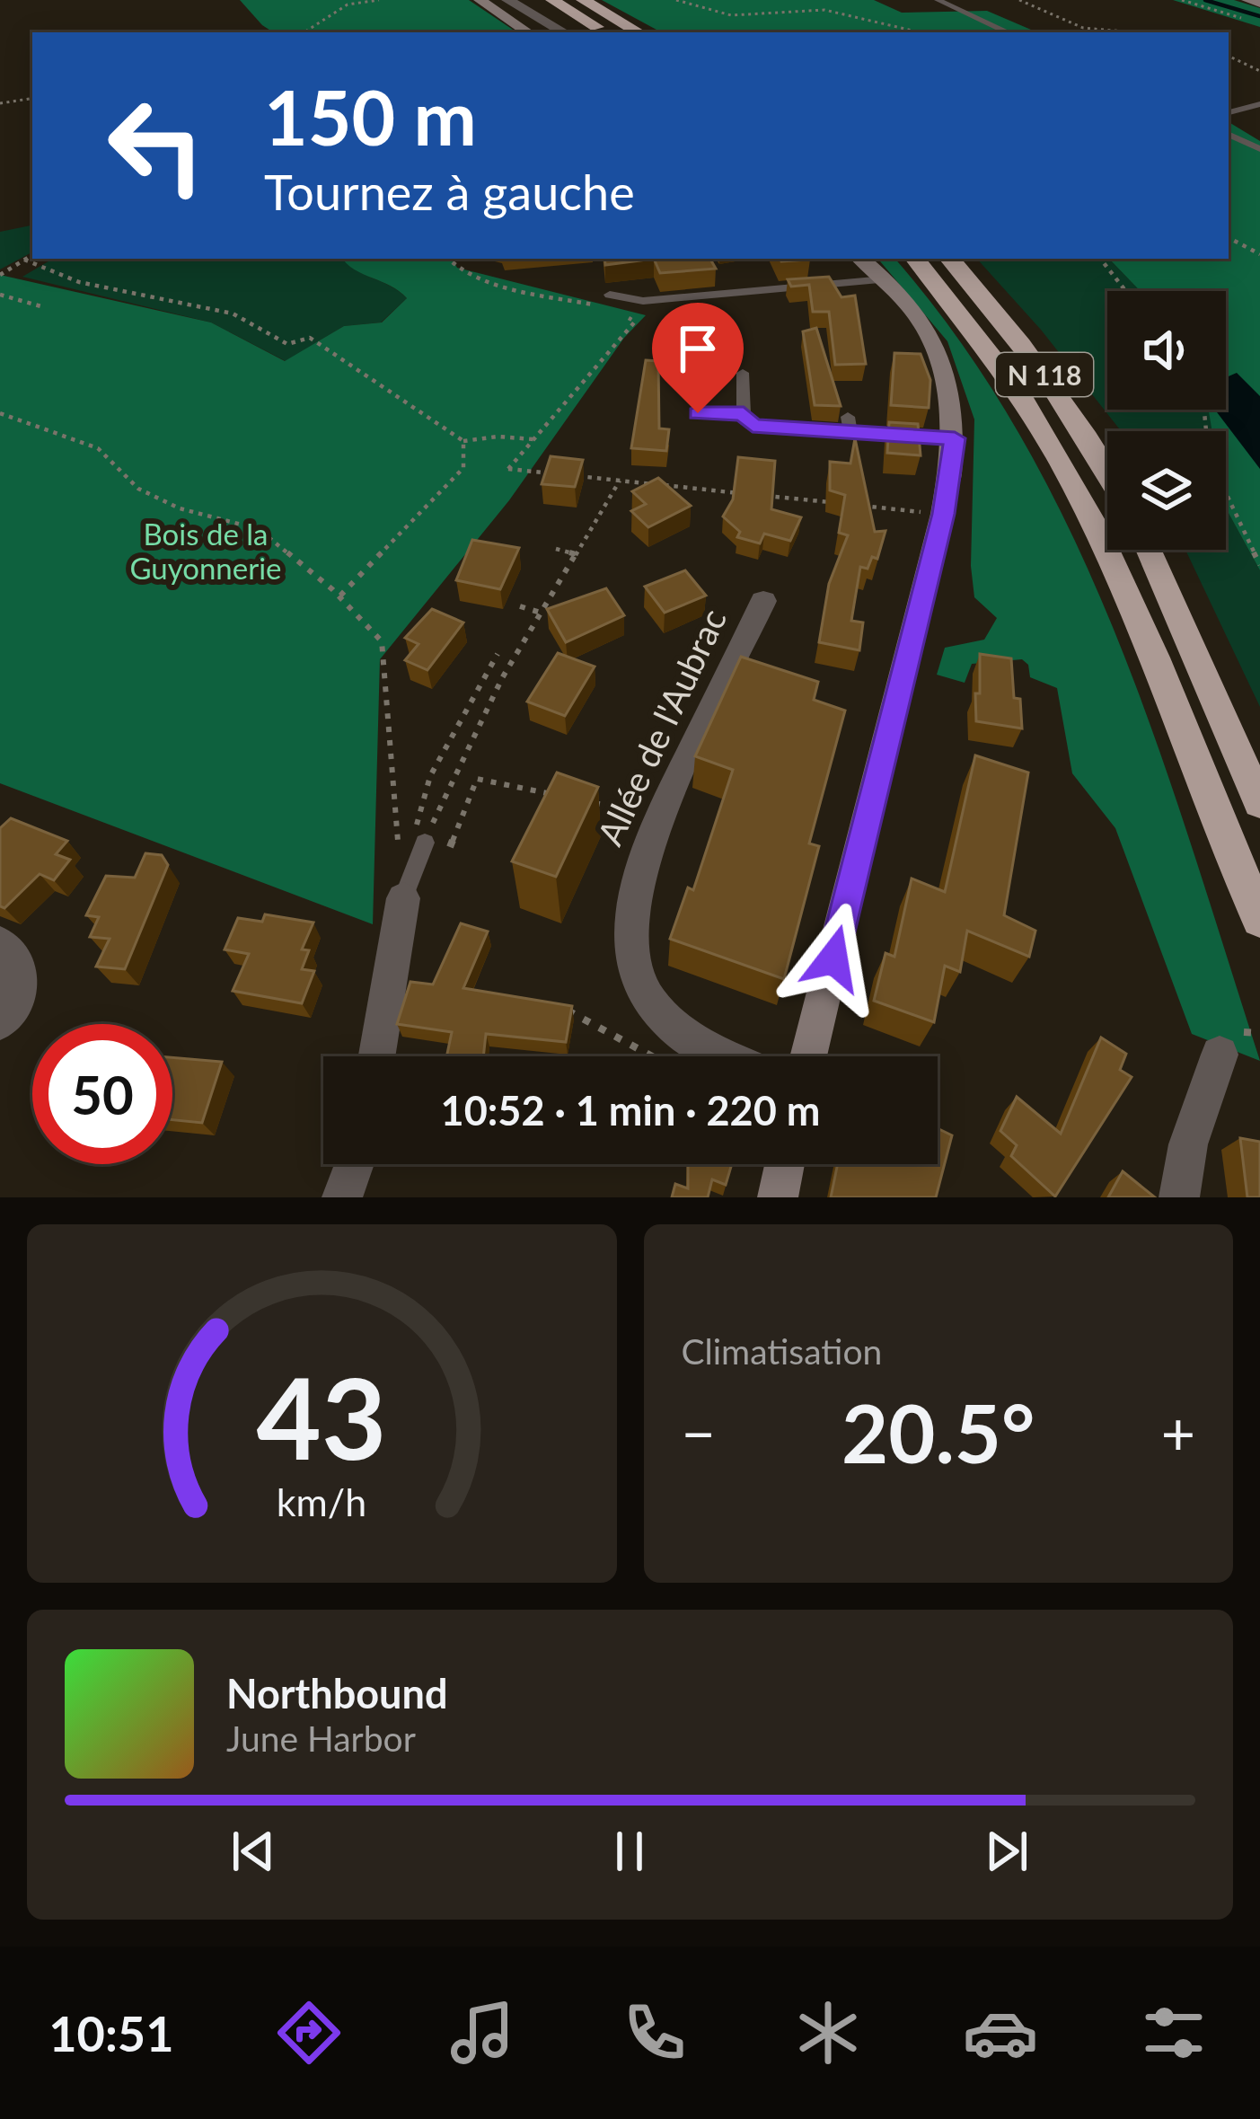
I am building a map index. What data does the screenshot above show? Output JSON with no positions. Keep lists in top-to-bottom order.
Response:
{
  "streets": {
    "highway": ["N 118"],
    "street": ["Allée de l'Aubrac"]
  },
  "parks": ["Bois de la Guyonnerie"],
  "page": {
    "turn": ["150 m", "Tournez à gauche"],
    "limit": "50",
    "trip": "10:52 · 1 min · 220 m",
    "tile": "Climatisation",
    "heat": ["−", "20.5°", "+"],
    "song": ["Northbound", "June Harbor"],
    "tabs": "10:51",
    "gauge": ["43", "km/h"]
  }
}
